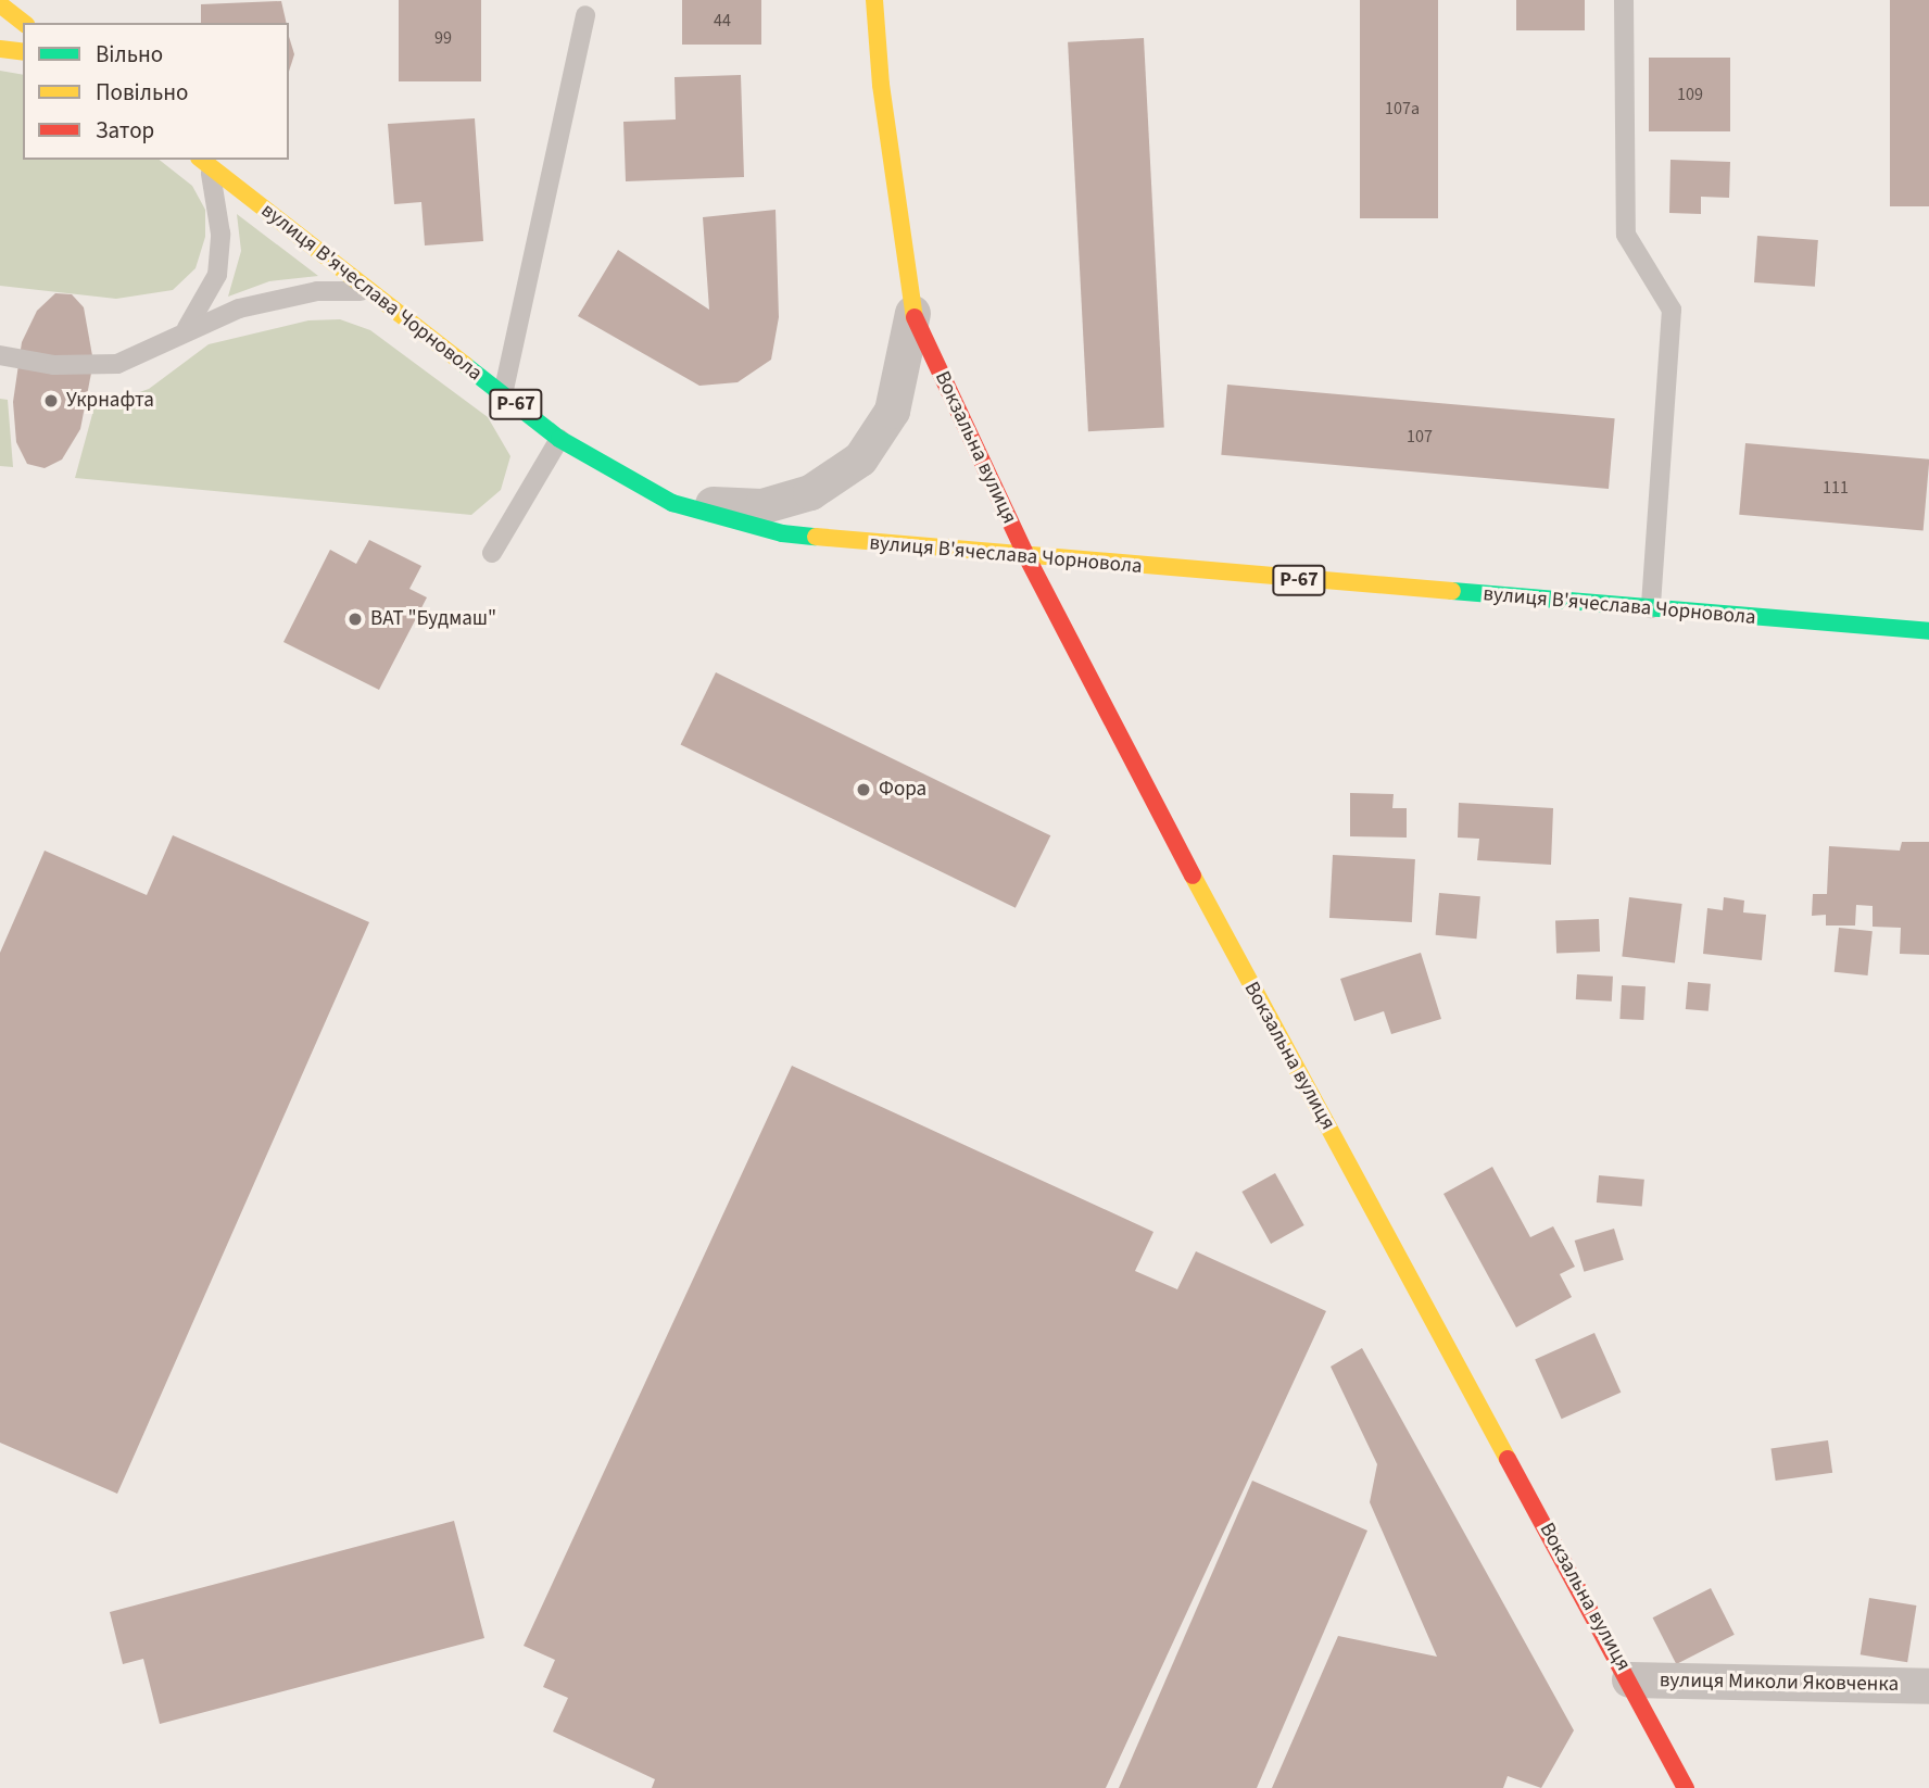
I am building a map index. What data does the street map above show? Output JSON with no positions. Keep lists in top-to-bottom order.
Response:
{
  "streets": {
    "street": [
      "вулиця В'ячеслава Чорновола",
      "Р-67",
      "Вокзальна вулиця",
      "вулиця Миколи Яковченка"
    ]
  },
  "crossings": [
    ["вулиця В'ячеслава Чорновола", "Вокзальна вулиця"],
    ["Вокзальна вулиця", "вулиця Миколи Яковченка"]
  ],
  "places": ["Укрнафта", "ВАТ \"Будмаш\"", "Фора"],
  "house_numbers": [
    "44",
    "99",
    "109",
    "107а",
    "107",
    "111"
  ],
  "legend": ["Вільно", "Повільно", "Затор"]
}
